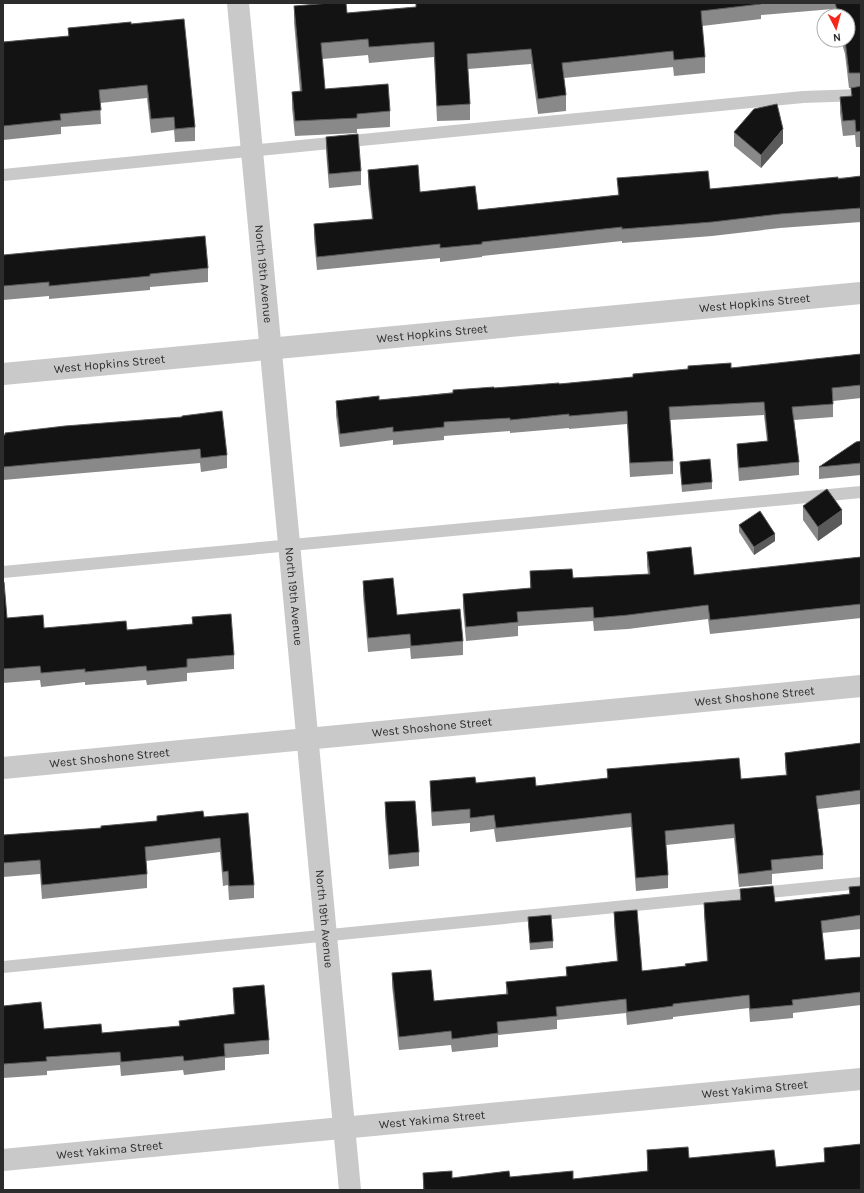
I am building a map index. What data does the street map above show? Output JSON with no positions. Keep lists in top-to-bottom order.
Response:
{
  "streets": {
    "street": [
      "North 19th Avenue",
      "West Hopkins Street",
      "West Shoshone Street",
      "West Yakima Street"
    ]
  },
  "crossings": [
    ["North 19th Avenue", "West Hopkins Street"],
    ["North 19th Avenue", "West Shoshone Street"],
    ["North 19th Avenue", "West Yakima Street"]
  ],
  "north": "bottom"
}
